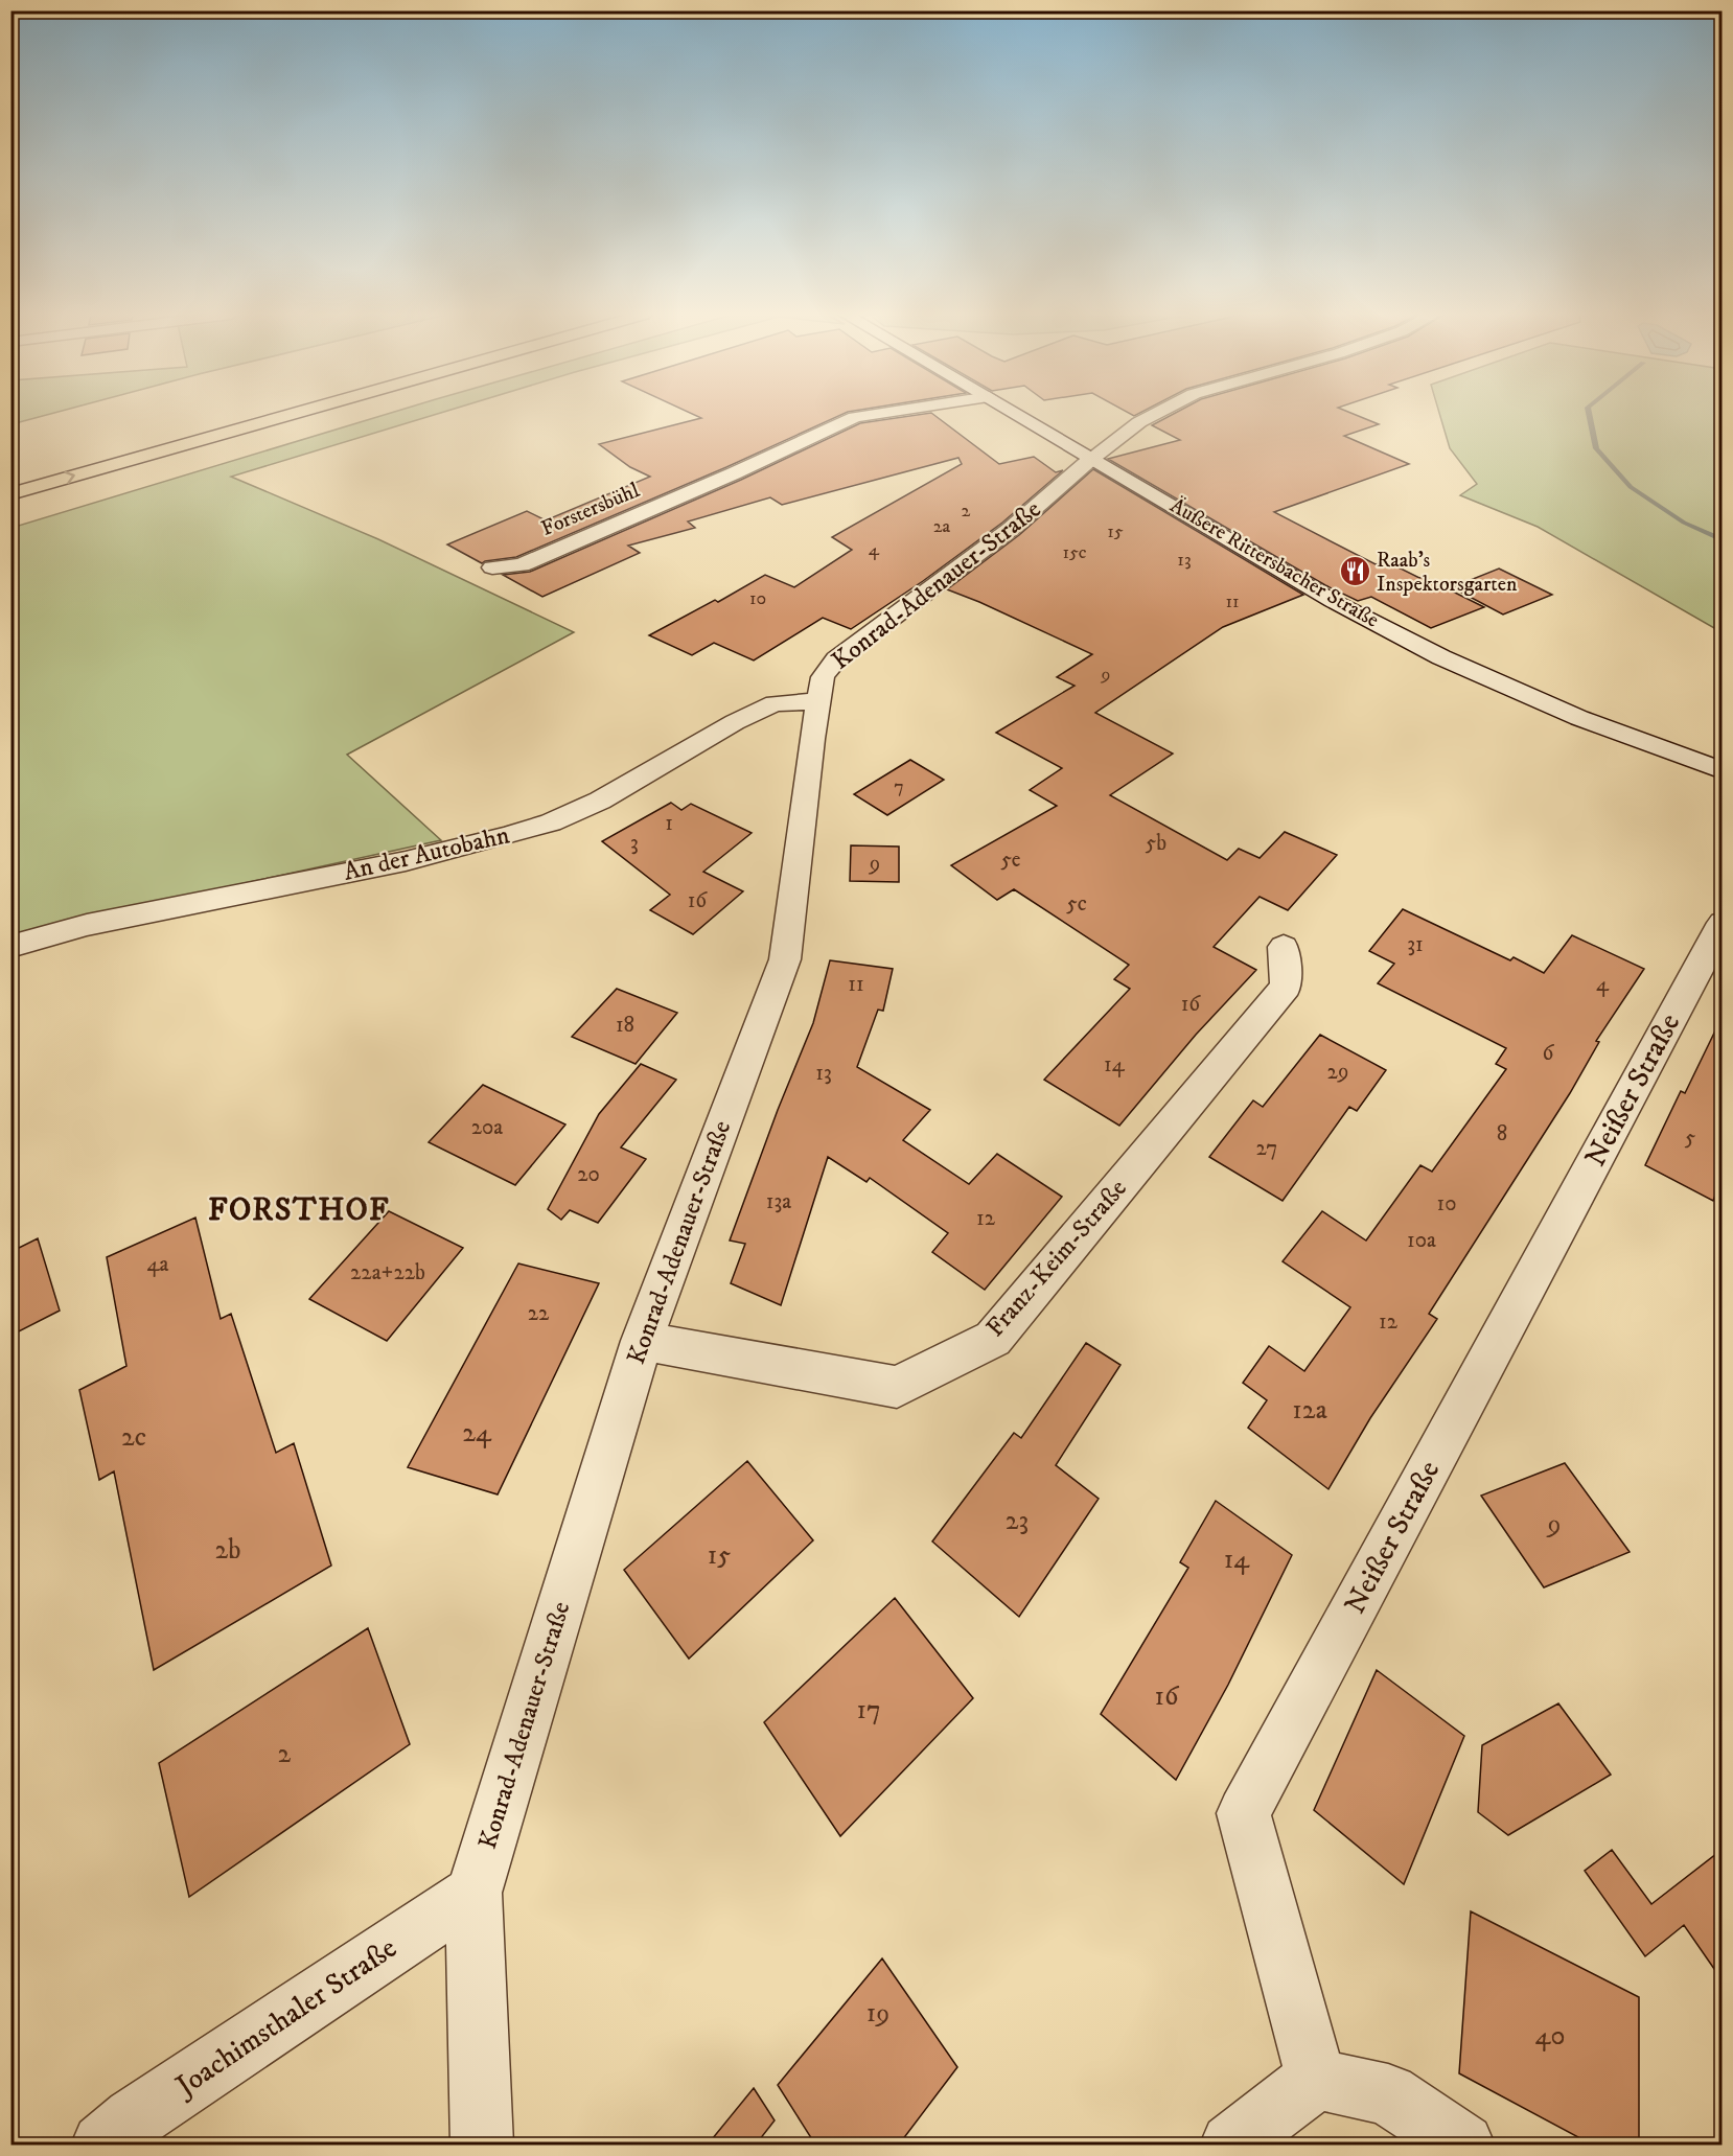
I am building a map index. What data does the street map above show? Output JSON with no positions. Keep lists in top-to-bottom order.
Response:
{
  "streets": {
    "street": [
      "Forstersbühl",
      "Äußere Rittersbacher Straße",
      "Konrad-Adenauer-Straße",
      "An der Autobahn",
      "Neißer Straße",
      "Franz-Keim-Straße",
      "Joachimsthaler Straße"
    ]
  },
  "crossings": [
    ["Äußere Rittersbacher Straße", "Konrad-Adenauer-Straße"],
    ["Konrad-Adenauer-Straße", "An der Autobahn"],
    ["Konrad-Adenauer-Straße", "Franz-Keim-Straße"],
    ["Konrad-Adenauer-Straße", "Joachimsthaler Straße"]
  ],
  "districts": ["FORSTHOF"],
  "places": {
    "restaurant": ["Raab's Inspektorsgarten"]
  },
  "house_numbers": [
    "2",
    "2a",
    "15",
    "4",
    "15c",
    "13",
    "10",
    "11",
    "9",
    "7",
    "1",
    "3",
    "5b",
    "5e",
    "9",
    "16",
    "5c",
    "31",
    "11",
    "4",
    "16",
    "18",
    "6",
    "14",
    "29",
    "13",
    "20a",
    "8",
    "5",
    "27",
    "20",
    "13a",
    "10",
    "12",
    "10a",
    "4a",
    "22a+22b",
    "22",
    "12",
    "12a",
    "24",
    "2c",
    "23",
    "9",
    "2b",
    "15",
    "14",
    "16",
    "17",
    "2",
    "19",
    "40"
  ]
}
